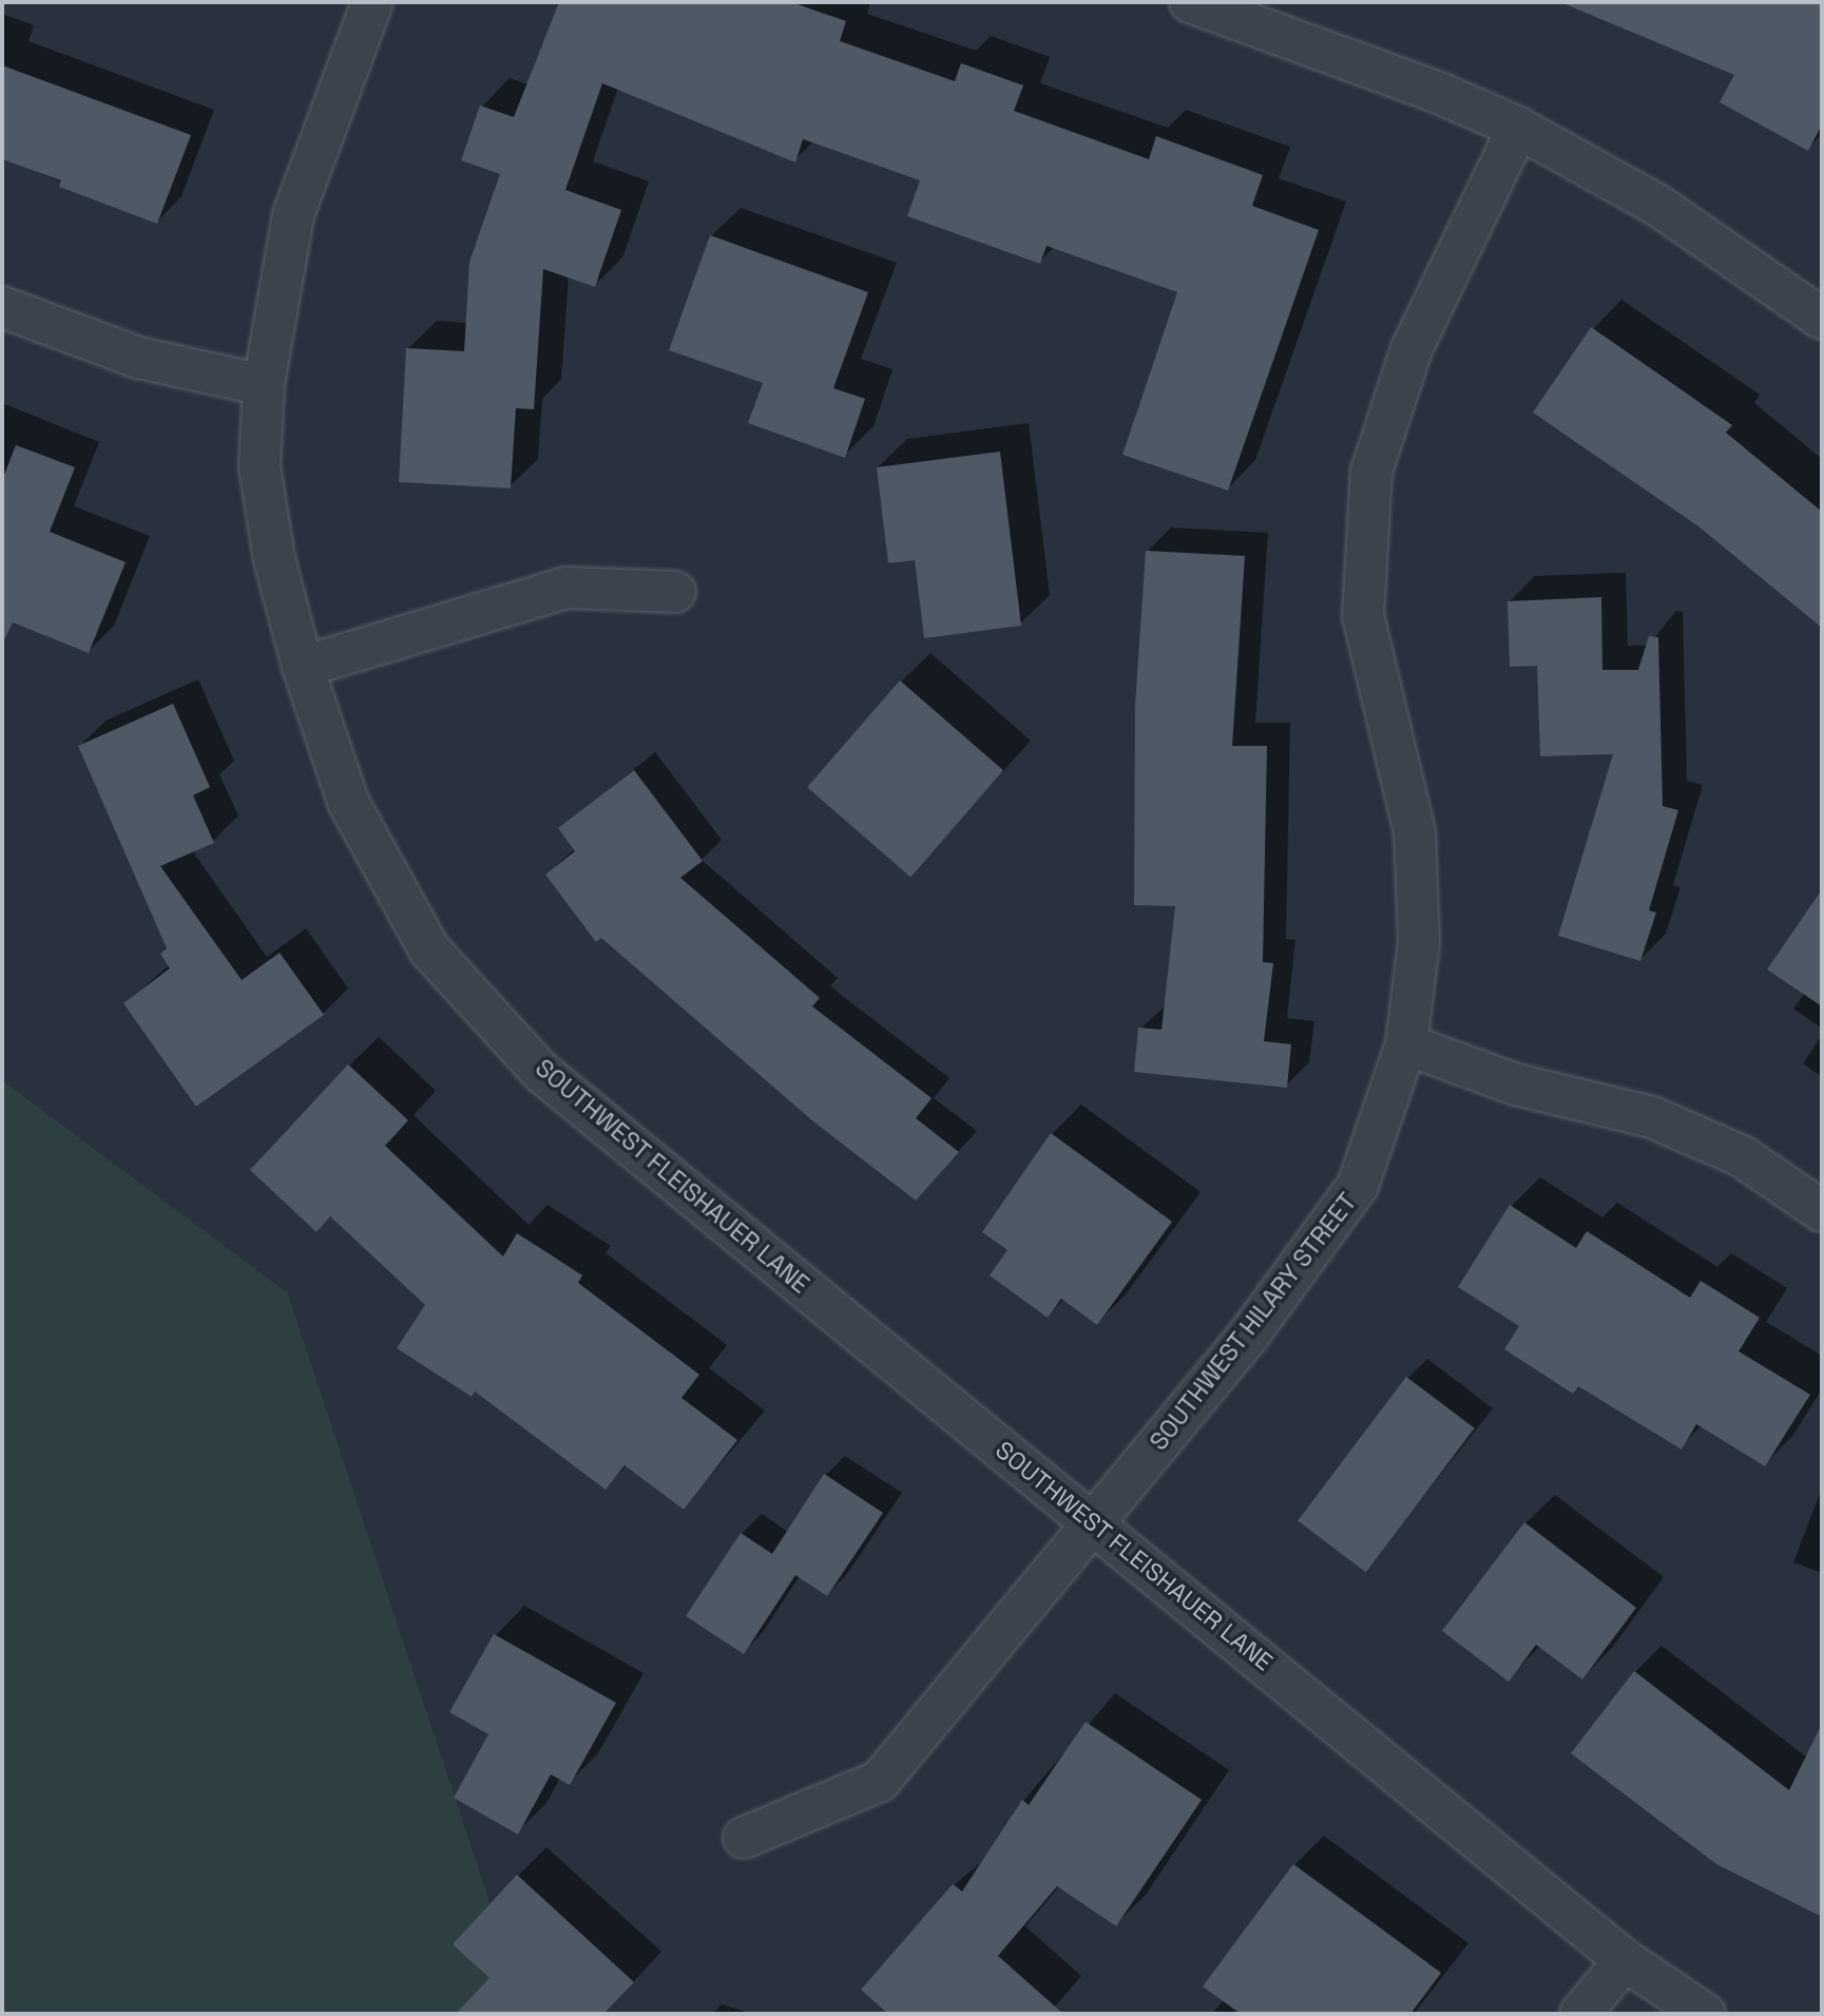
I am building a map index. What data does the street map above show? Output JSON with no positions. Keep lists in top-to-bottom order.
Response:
{
  "streets": {
    "street": ["SOUTHWEST FLEISHAUER LANE", "SOUTHWEST HILARY STREET"]
  },
  "crossings": [
    ["SOUTHWEST FLEISHAUER LANE", "SOUTHWEST HILARY STREET"]
  ]
}
